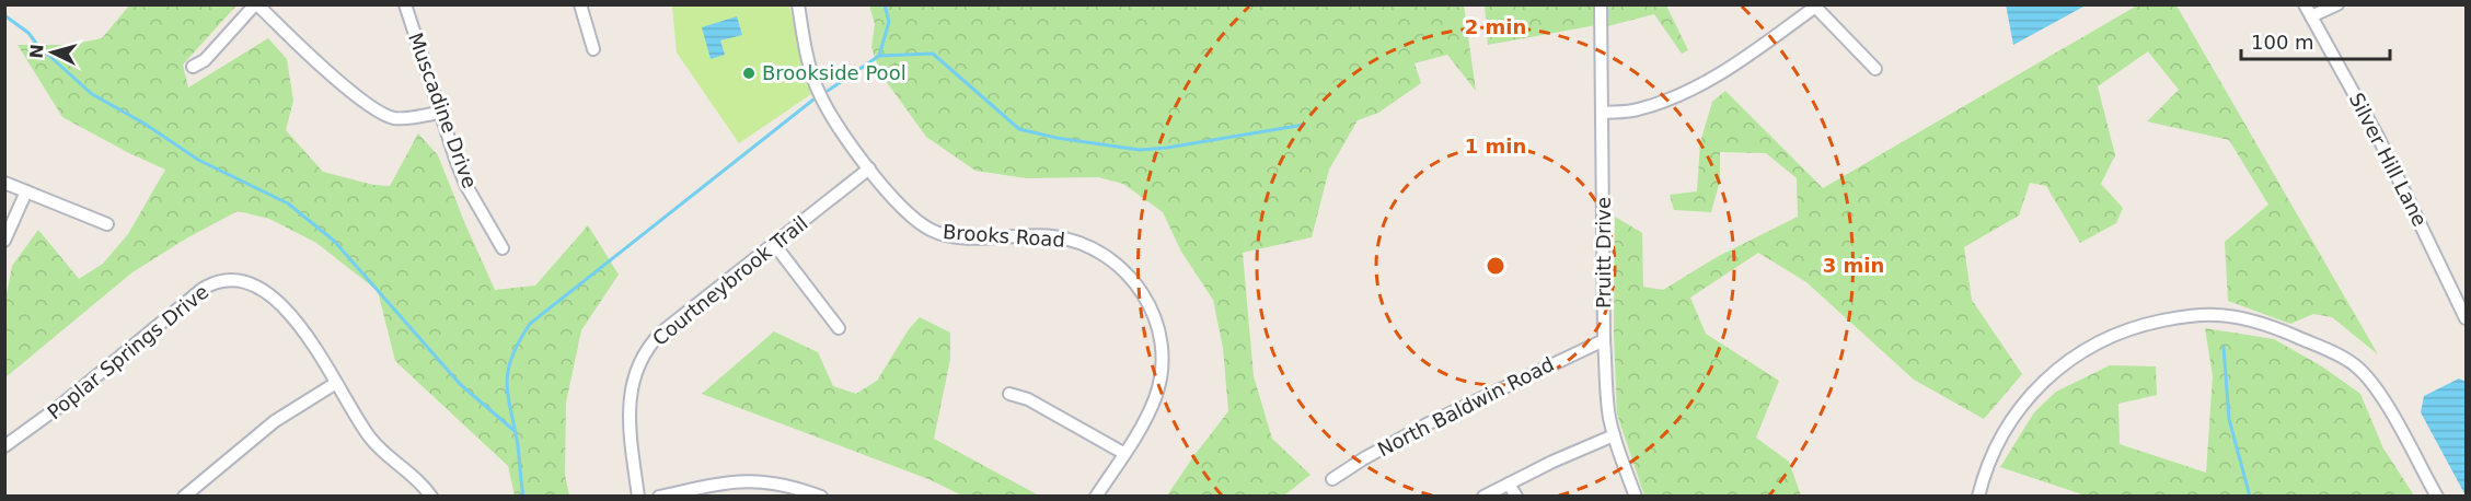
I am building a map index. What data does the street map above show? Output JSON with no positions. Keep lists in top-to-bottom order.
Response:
{
  "streets": {
    "street": [
      "Muscadine Drive",
      "Silver Hill Lane",
      "Brooks Road",
      "Pruitt Drive",
      "Courtneybrook Trail",
      "Poplar Springs Drive",
      "North Baldwin Road"
    ]
  },
  "crossings": [
    ["Brooks Road", "Courtneybrook Trail"],
    ["Pruitt Drive", "North Baldwin Road"]
  ],
  "places": ["Brookside Pool"],
  "scale_bar": "100 m",
  "north": "left",
  "rings": ["2 min", "1 min", "3 min"]
}
